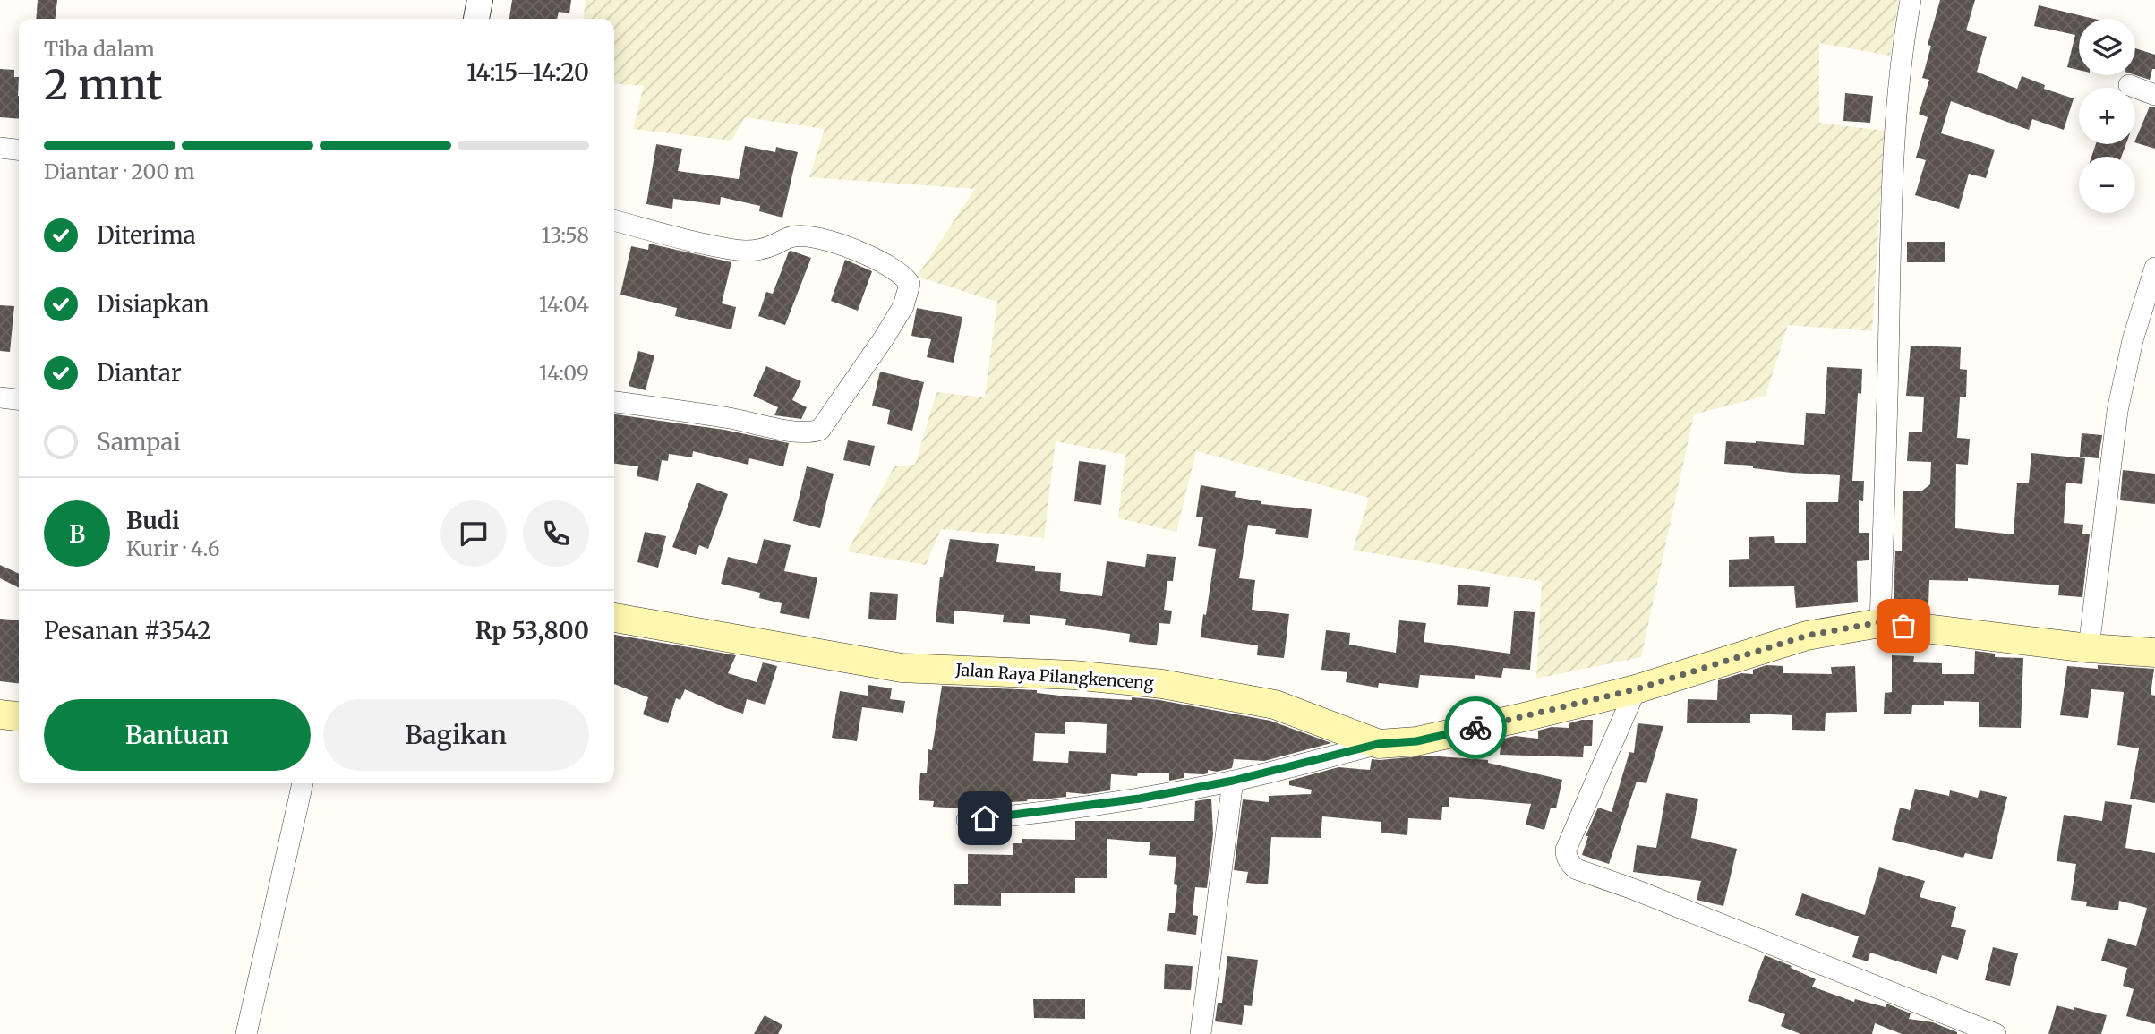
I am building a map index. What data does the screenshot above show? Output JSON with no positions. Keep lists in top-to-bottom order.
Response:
{
  "streets": {
    "main road": ["Jalan Raya Pilangkenceng"]
  },
  "page": {
    "map_buttons": ["+", "−"],
    "heading": ["2 mnt", "Tiba dalam", "14:15–14:20"],
    "panel": [
      "Budi",
      "Kurir · 4.6",
      "Pesanan #3542",
      "Rp 53,800"
    ],
    "bar": "Diantar · 200 m",
    "list": [
      ["Diterima", "13:58"],
      ["Disiapkan", "14:04"],
      ["Diantar", "14:09"],
      "Sampai"
    ],
    "round": "B",
    "buttons": ["Bantuan", "Bagikan"]
  }
}
